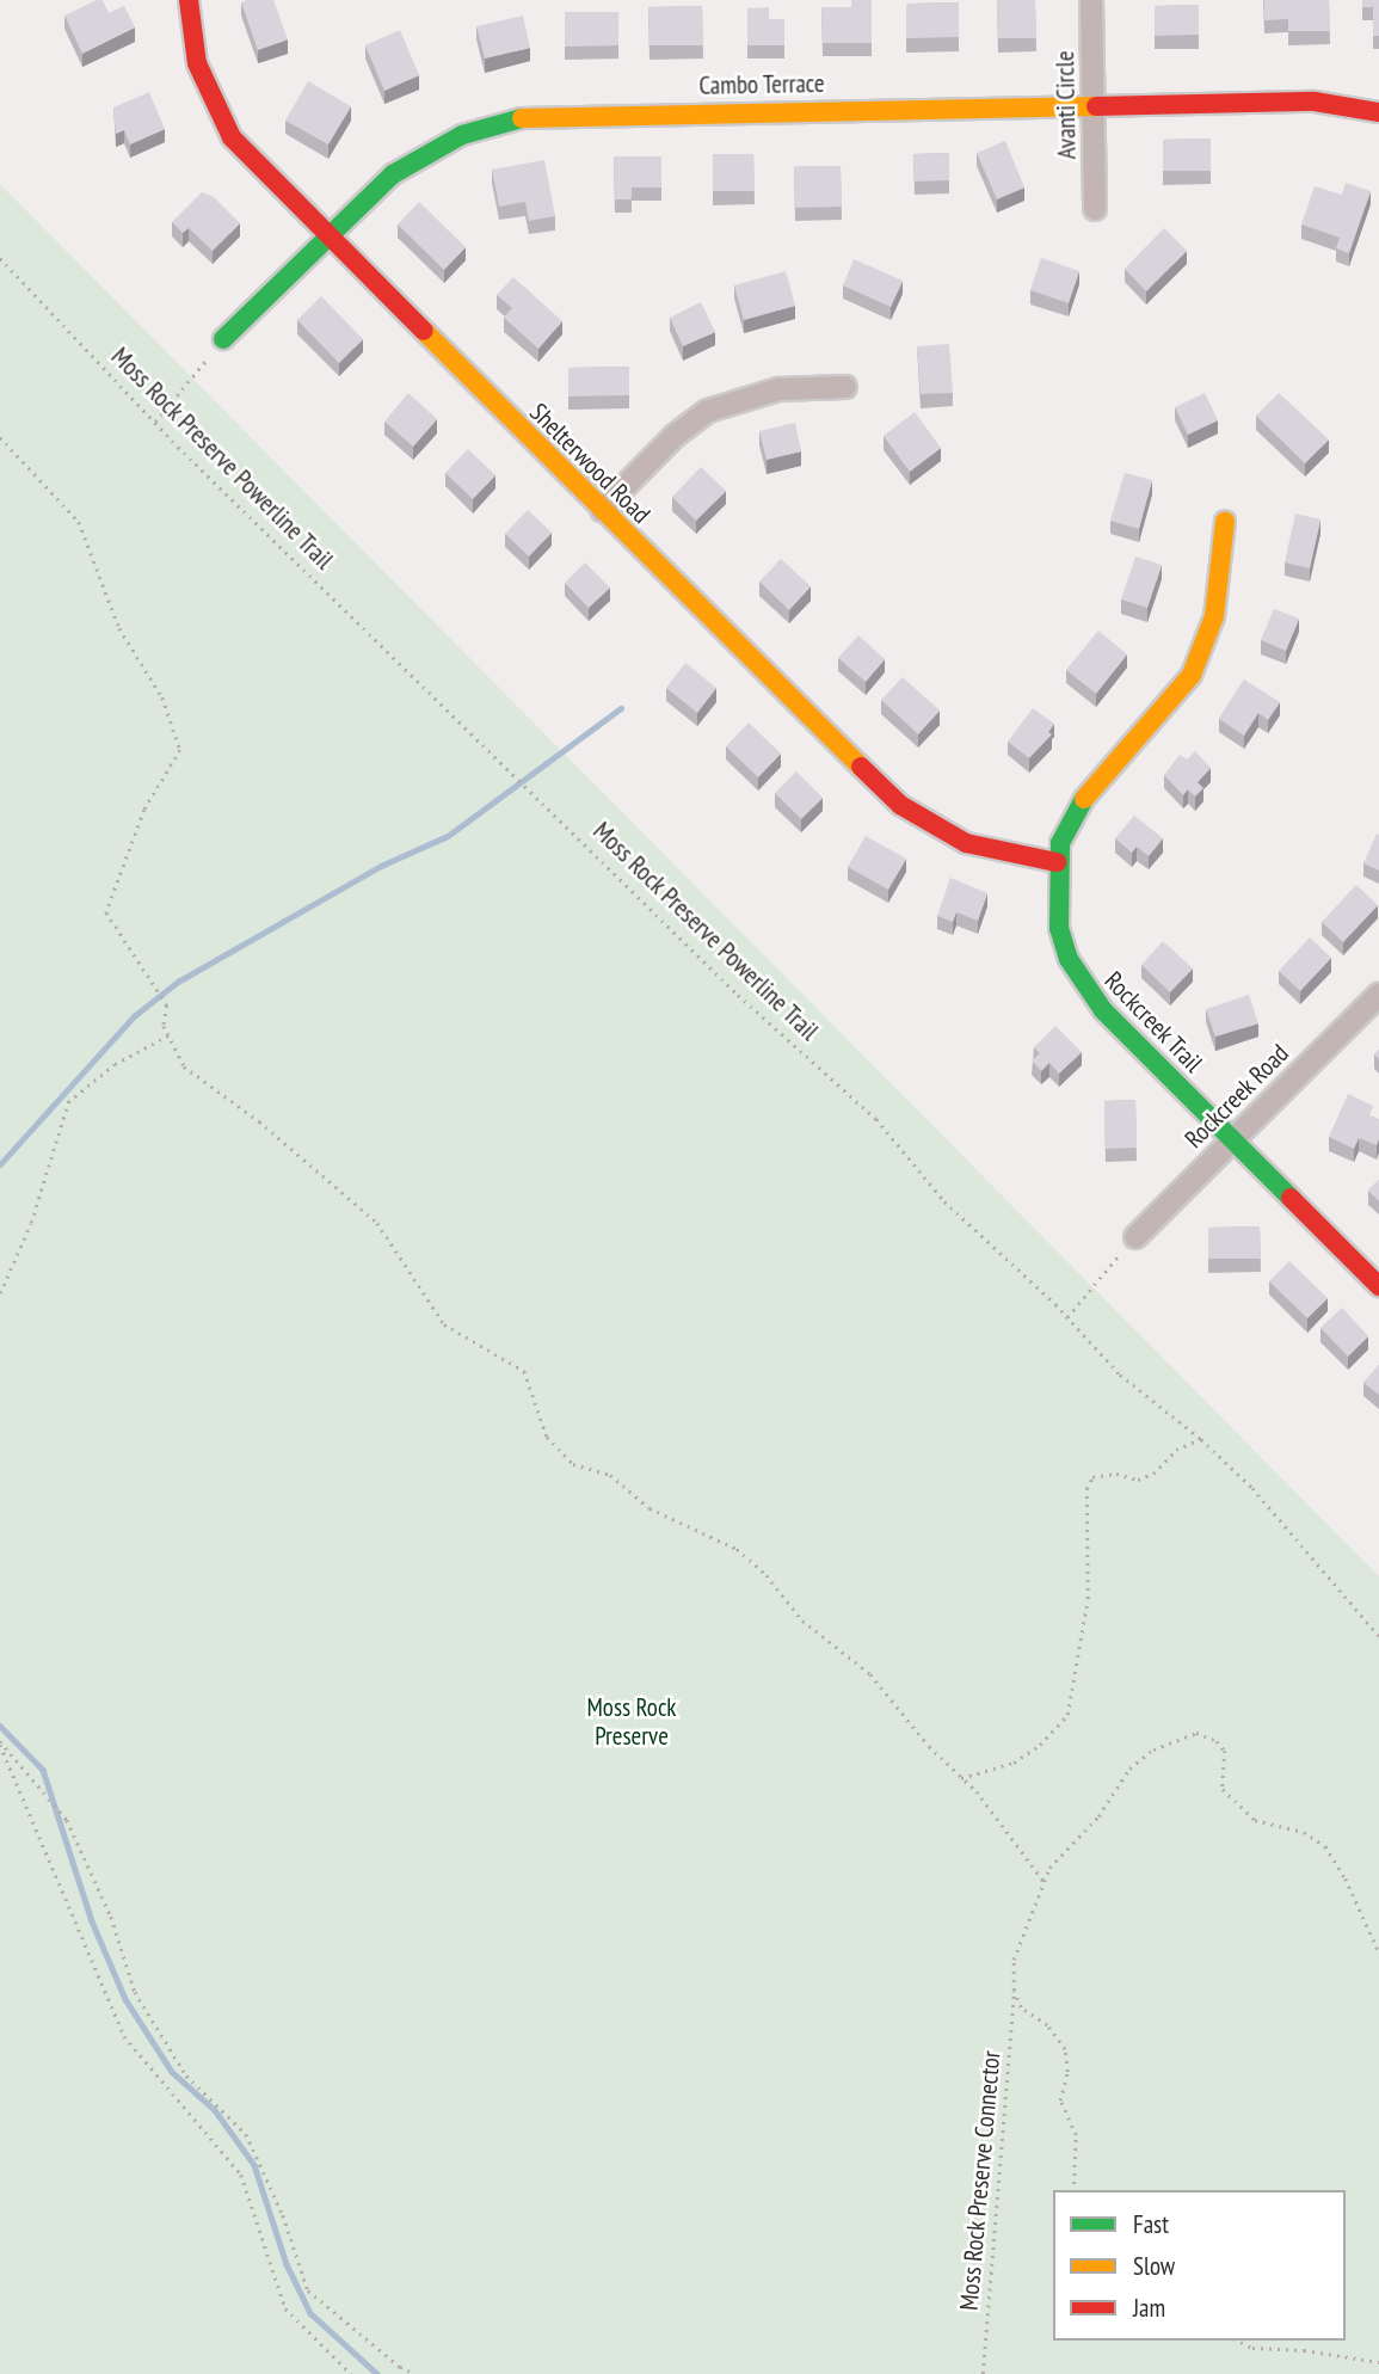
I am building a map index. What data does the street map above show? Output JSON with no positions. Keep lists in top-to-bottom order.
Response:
{
  "streets": {
    "street": [
      "Cambo Terrace",
      "Avanti Circle",
      "Shelterwood Road",
      "Rockcreek Trail",
      "Rockcreek Road"
    ],
    "path": ["Moss Rock Preserve Powerline Trail", "Moss Rock Preserve Connector"]
  },
  "crossings": [
    ["Cambo Terrace", "Avanti Circle"],
    ["Cambo Terrace", "Shelterwood Road"],
    ["Shelterwood Road", "Rockcreek Trail"],
    ["Rockcreek Trail", "Rockcreek Road"]
  ],
  "parks": ["Moss Rock Preserve"],
  "legend": ["Fast", "Slow", "Jam"]
}
